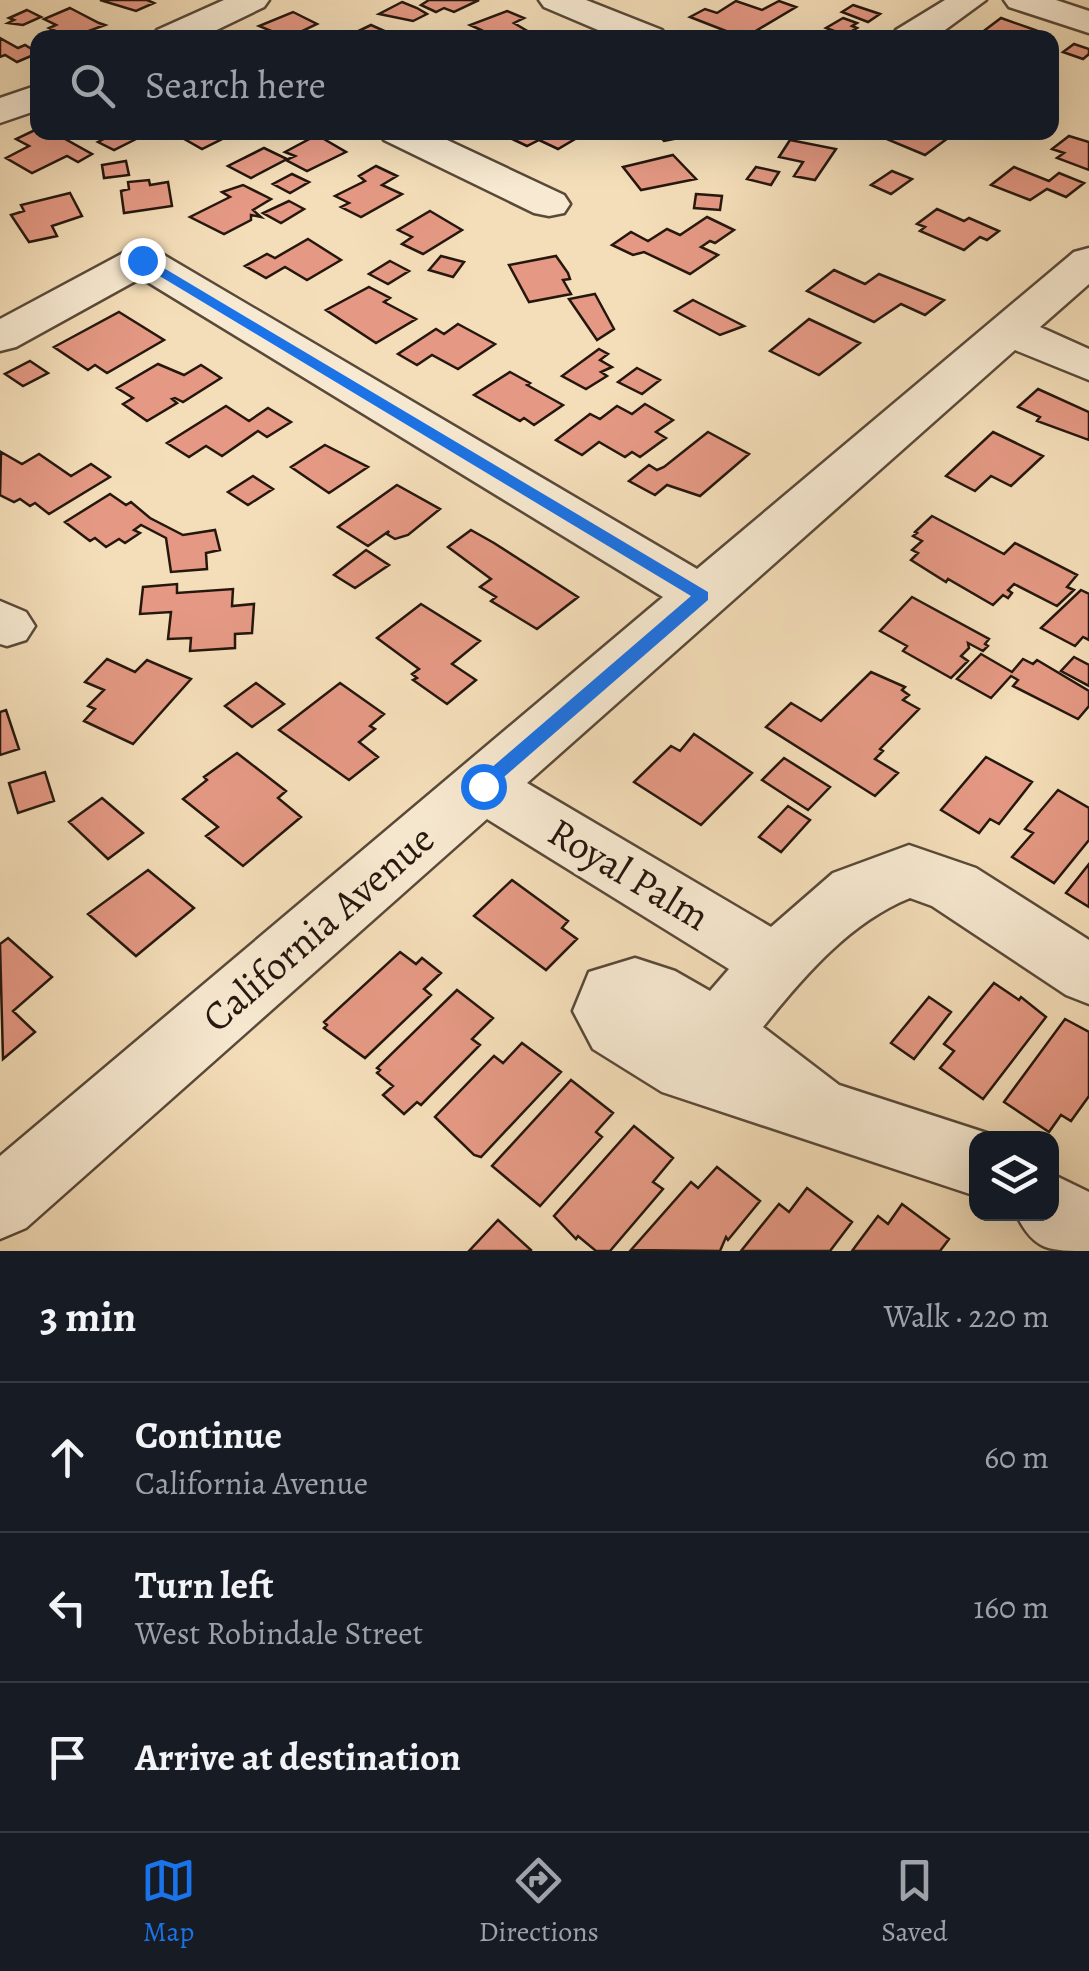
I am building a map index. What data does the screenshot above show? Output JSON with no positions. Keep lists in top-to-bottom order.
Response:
{
  "streets": {
    "street": ["Royal Palm", "California Avenue"]
  },
  "crossings": [
    ["Royal Palm", "California Avenue"]
  ],
  "page": {
    "search": "Search here",
    "heading": ["3 min", "Walk · 220 m"],
    "list": [
      ["Continue", "California Avenue", "60 m"],
      ["Turn left", "West Robindale Street", "160 m"],
      "Arrive at destination"
    ],
    "nav": ["Map", "Directions", "Saved"]
  }
}
